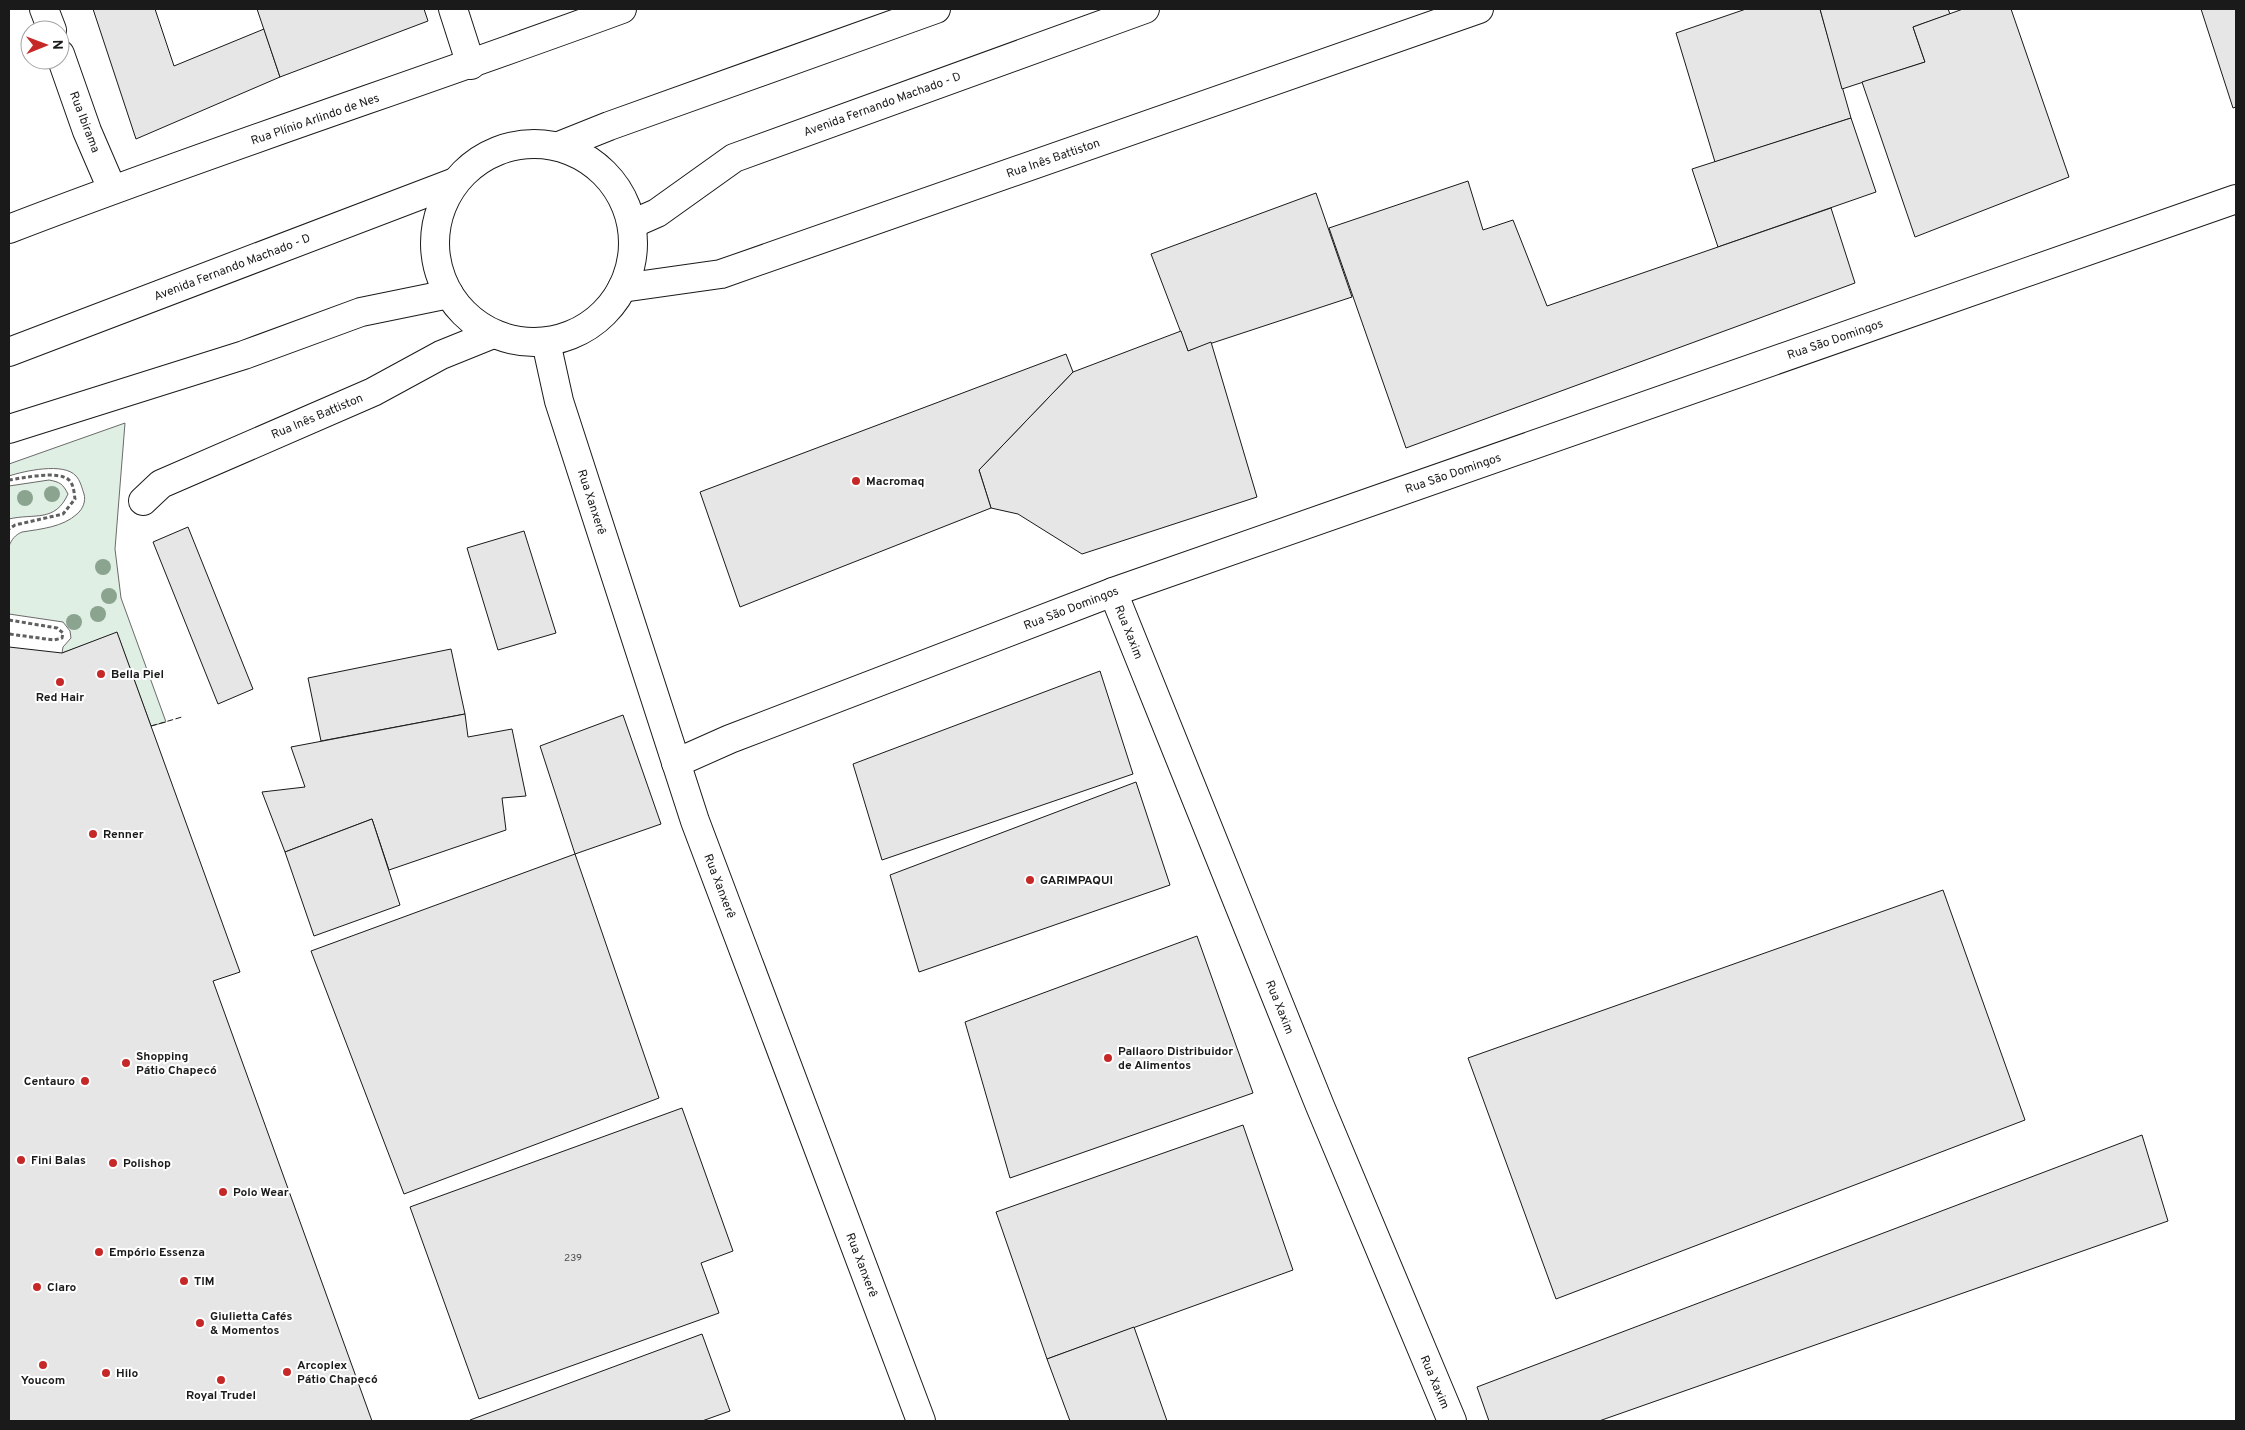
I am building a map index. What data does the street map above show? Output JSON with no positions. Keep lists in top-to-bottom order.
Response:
{
  "streets": {
    "main road": [
      "Avenida Fernando Machado - D",
      "Rua Plínio Arlindo de Nes",
      "Rua Ibirama",
      "Rua Inês Battiston",
      "Rua São Domingos",
      "Rua Xanxerê",
      "Rua Xaxim"
    ]
  },
  "crossings": [
    ["Rua Plínio Arlindo de Nes", "Rua Ibirama"],
    ["Rua São Domingos", "Rua Xanxerê"],
    ["Rua São Domingos", "Rua Xaxim"]
  ],
  "places": [
    "Macromaq",
    "Bella Piel",
    "Red Hair",
    "Renner",
    "GARIMPAQUI",
    "Pallaoro Distribuidor de Alimentos",
    "Shopping Pátio Chapecó",
    "Centauro",
    "Fini Balas",
    "Polishop",
    "Polo Wear",
    "Empório Essenza",
    "TIM",
    "Claro",
    "Giulietta Cafés & Momentos",
    "Youcom",
    "Arcoplex Pátio Chapecó",
    "Hilo",
    "Royal Trudel"
  ],
  "house_numbers": ["239"],
  "north": "right"
}
